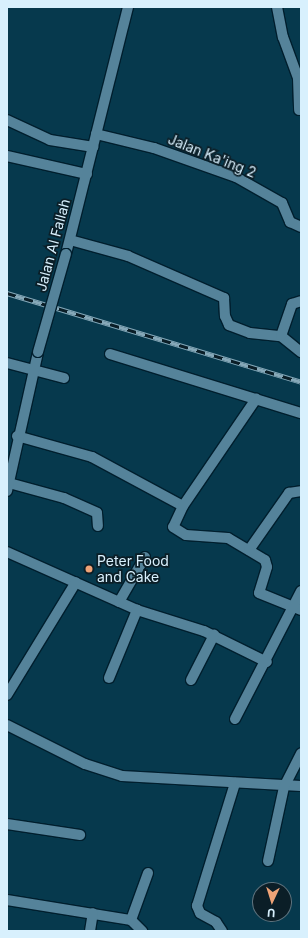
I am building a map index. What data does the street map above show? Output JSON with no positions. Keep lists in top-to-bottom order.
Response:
{
  "streets": {
    "street": ["Jalan Ka'ing 2", "Jalan Al Fallah"]
  },
  "crossings": [
    ["Jalan Ka'ing 2", "Jalan Al Fallah"]
  ],
  "places": ["Peter Food and Cake"],
  "north": "bottom"
}
